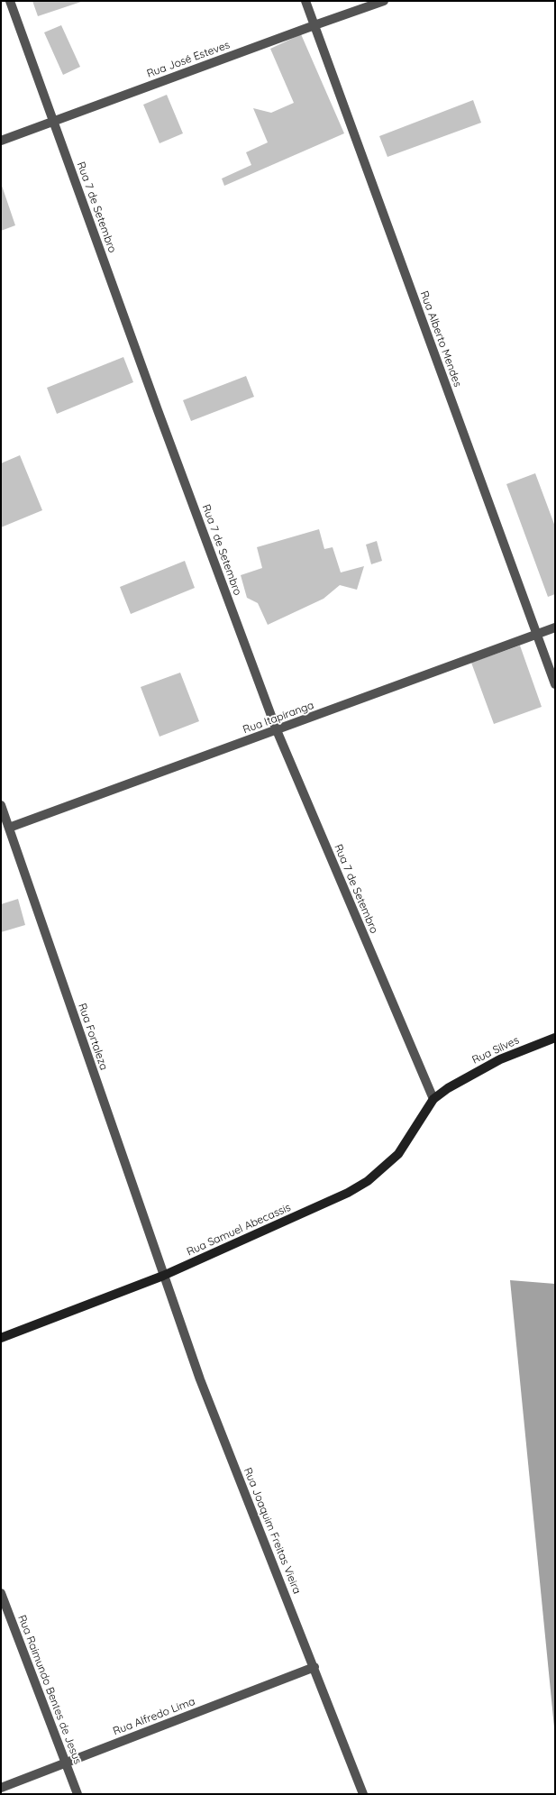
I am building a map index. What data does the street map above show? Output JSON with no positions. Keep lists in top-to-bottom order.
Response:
{
  "streets": {
    "street": [
      "Rua José Esteves",
      "Rua 7 de Setembro",
      "Rua Alberto Mendes",
      "Rua Itapiranga",
      "Rua Fortaleza",
      "Rua Silves",
      "Rua Samuel Abecassis",
      "Rua Joaquim Freitas Vieira",
      "Rua Raimundo Bentes de Jesus",
      "Rua Alfredo Lima"
    ]
  },
  "crossings": [
    ["Rua José Esteves", "Rua 7 de Setembro"],
    ["Rua José Esteves", "Rua Alberto Mendes"],
    ["Rua 7 de Setembro", "Rua Itapiranga"],
    ["Rua 7 de Setembro", "Rua Samuel Abecassis"],
    ["Rua Alberto Mendes", "Rua Itapiranga"],
    ["Rua Itapiranga", "Rua Fortaleza"],
    ["Rua Fortaleza", "Rua Samuel Abecassis"],
    ["Rua Fortaleza", "Rua Joaquim Freitas Vieira"],
    ["Rua Silves", "Rua Samuel Abecassis"],
    ["Rua Samuel Abecassis", "Rua Joaquim Freitas Vieira"],
    ["Rua Joaquim Freitas Vieira", "Rua Alfredo Lima"],
    ["Rua Raimundo Bentes de Jesus", "Rua Alfredo Lima"]
  ]
}
